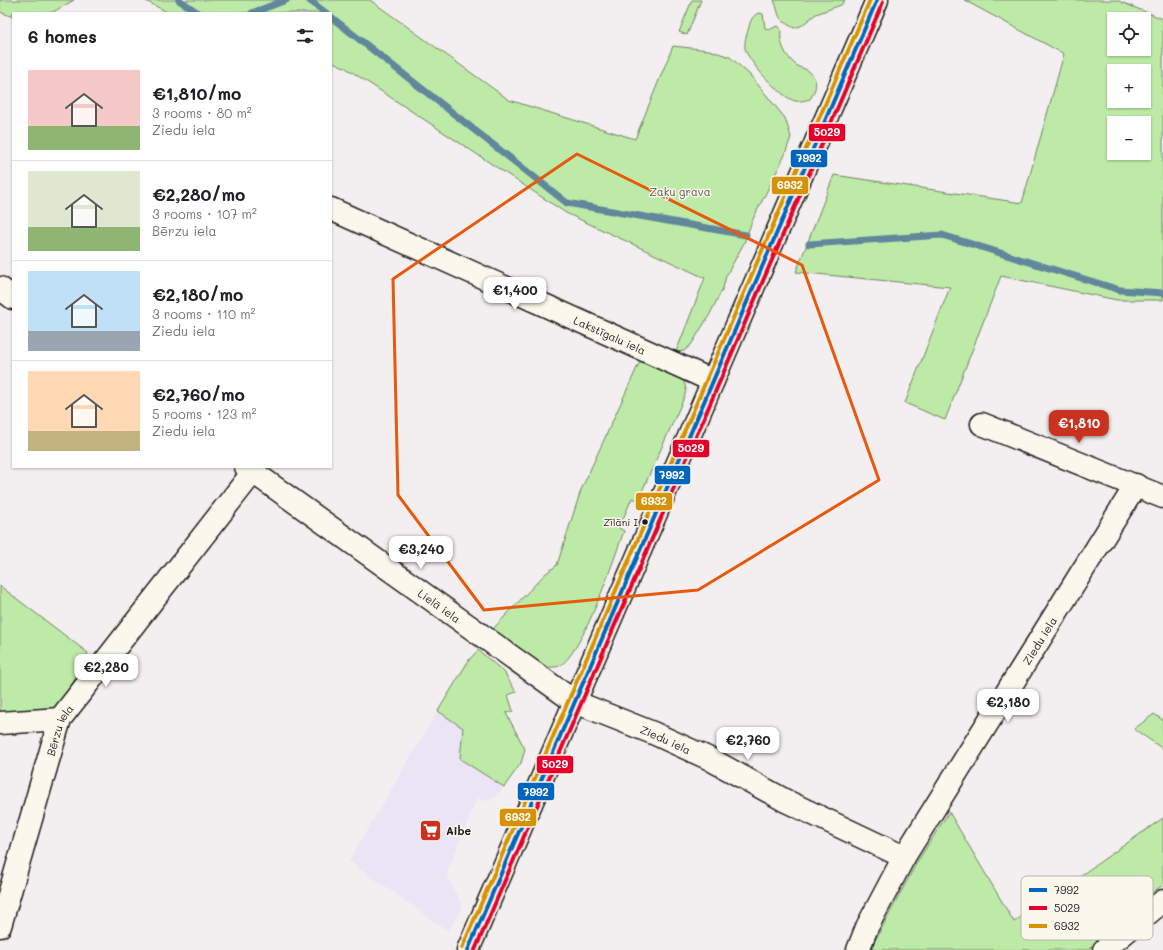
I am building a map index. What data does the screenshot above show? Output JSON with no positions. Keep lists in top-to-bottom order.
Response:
{
  "streets": {
    "main road": [
      "Lakstīgalu iela",
      "Lielā iela",
      "Ziedu iela",
      "Bērzu iela"
    ]
  },
  "crossings": [
    ["Lielā iela", "Ziedu iela"],
    ["Lielā iela", "Bērzu iela"]
  ],
  "parks": ["Zaķu grava"],
  "places": {
    "other": ["Zīlāni I"],
    "supermarket": ["Aibe"]
  },
  "lines": ["transit line 7992", "transit line 6932", "transit line 5029"],
  "legend": ["7992", "5029", "6932"],
  "page": {
    "map_buttons": ["+", "−"],
    "heading": "6 homes",
    "list": [
      {
        "name": "€1,810/mo",
        "note": "3 rooms · 80 m² · Ziedu iela"
      },
      {
        "name": "€2,280/mo",
        "note": "3 rooms · 107 m² · Bērzu iela"
      },
      {
        "name": "€2,180/mo",
        "note": "3 rooms · 110 m² · Ziedu iela"
      },
      {
        "name": "€2,760/mo",
        "note": "5 rooms · 123 m² · Ziedu iela"
      }
    ],
    "price": [
      "€1,400",
      "€1,810",
      "€3,240",
      "€2,280",
      "€2,180",
      "€2,760"
    ]
  }
}
